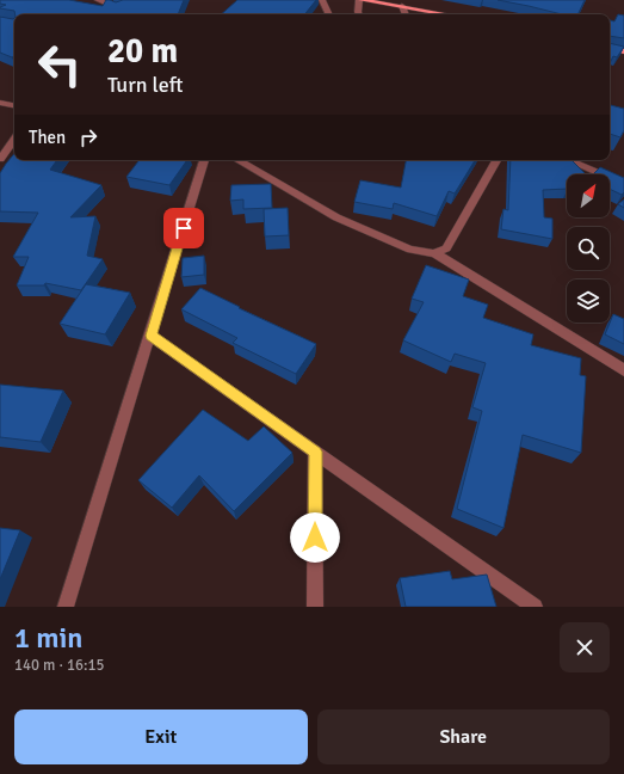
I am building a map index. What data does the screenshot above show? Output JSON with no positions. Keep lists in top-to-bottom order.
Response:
{
  "north": "top right",
  "page": {
    "turn": ["20 m", "Turn left"],
    "then": "Then",
    "heading": ["1 min", "140 m · 16:15"],
    "buttons": ["Exit", "Share"]
  }
}
